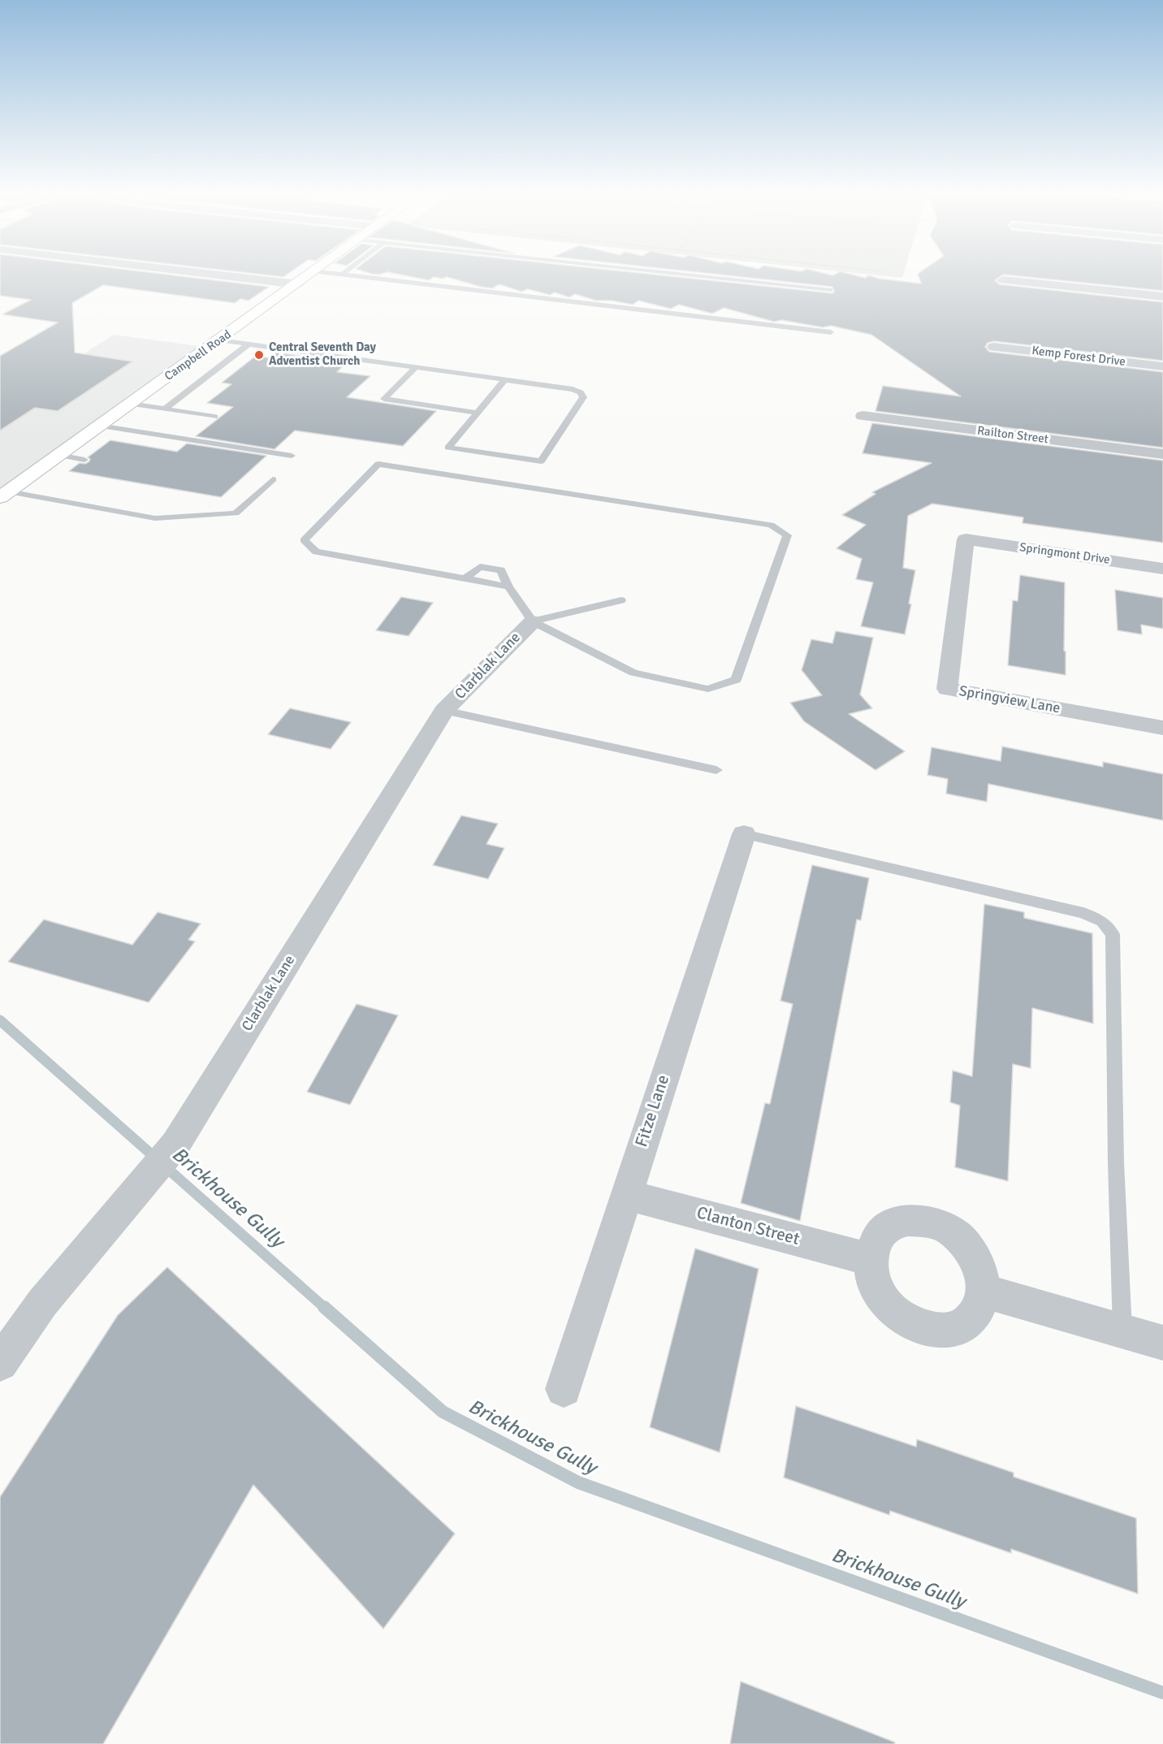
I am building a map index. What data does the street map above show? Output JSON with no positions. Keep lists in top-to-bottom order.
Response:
{
  "streets": {
    "street": [
      "Campbell Road",
      "Kemp Forest Drive",
      "Railton Street",
      "Springmont Drive",
      "Clarblak Lane",
      "Springview Lane",
      "Fitze Lane",
      "Clanton Street"
    ]
  },
  "crossings": [
    ["Springmont Drive", "Springview Lane"],
    ["Fitze Lane", "Clanton Street"]
  ],
  "water": ["Brickhouse Gully"],
  "places": ["Central Seventh Day Adventist Church"]
}
